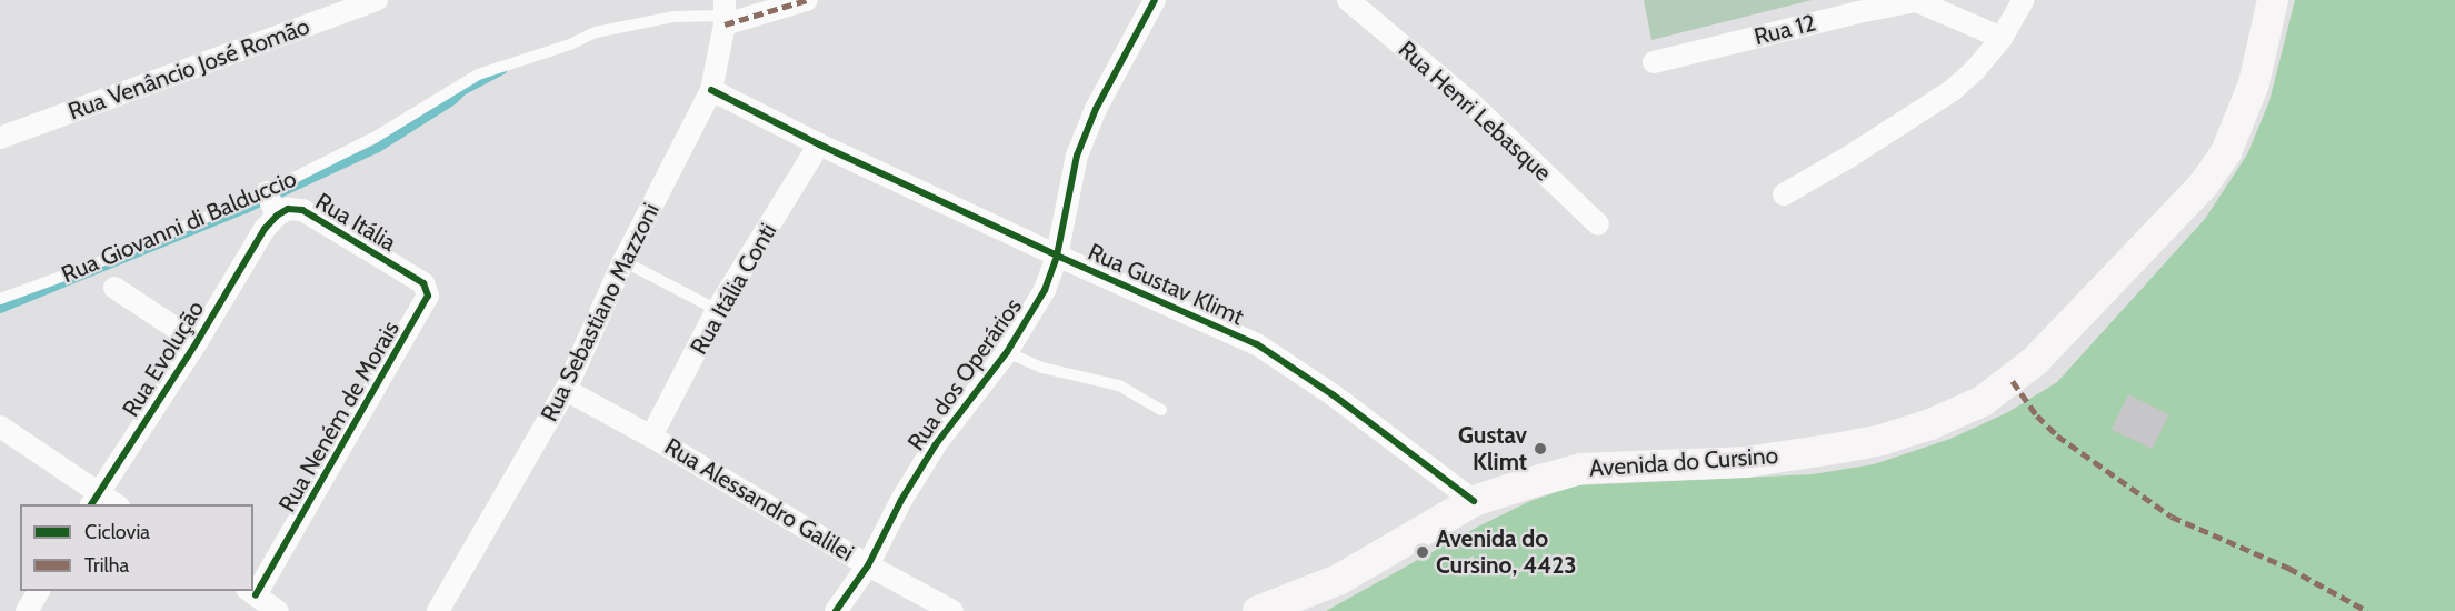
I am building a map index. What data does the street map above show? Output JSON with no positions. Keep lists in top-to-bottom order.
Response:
{
  "streets": {
    "main road": ["Avenida do Cursino"],
    "street": [
      "Rua 12",
      "Rua Venâncio José Romão",
      "Rua Henri Lebasque",
      "Rua Itália",
      "Rua Gustav Klimt",
      "Rua Itália Conti",
      "Rua Sebastiano Mazzoni",
      "Rua Evolução",
      "Rua dos Operários",
      "Rua Neném de Morais",
      "Rua Alessandro Galilei"
    ],
    "lane": ["Rua Giovanni di Balduccio"]
  },
  "crossings": [
    ["Rua Itália", "Rua Evolução"],
    ["Rua Itália", "Rua Neném de Morais"],
    ["Rua Giovanni di Balduccio", "Rua Sebastiano Mazzoni"],
    ["Rua Gustav Klimt", "Rua Itália Conti"],
    ["Rua Gustav Klimt", "Rua Sebastiano Mazzoni"],
    ["Rua Gustav Klimt", "Rua dos Operários"],
    ["Rua Gustav Klimt", "Avenida do Cursino"],
    ["Rua Itália Conti", "Rua Alessandro Galilei"],
    ["Rua Sebastiano Mazzoni", "Rua Alessandro Galilei"],
    ["Rua dos Operários", "Rua Alessandro Galilei"]
  ],
  "places": ["Gustav Klimt", "Avenida do Cursino, 4423"],
  "legend": ["Ciclovia", "Trilha"]
}
